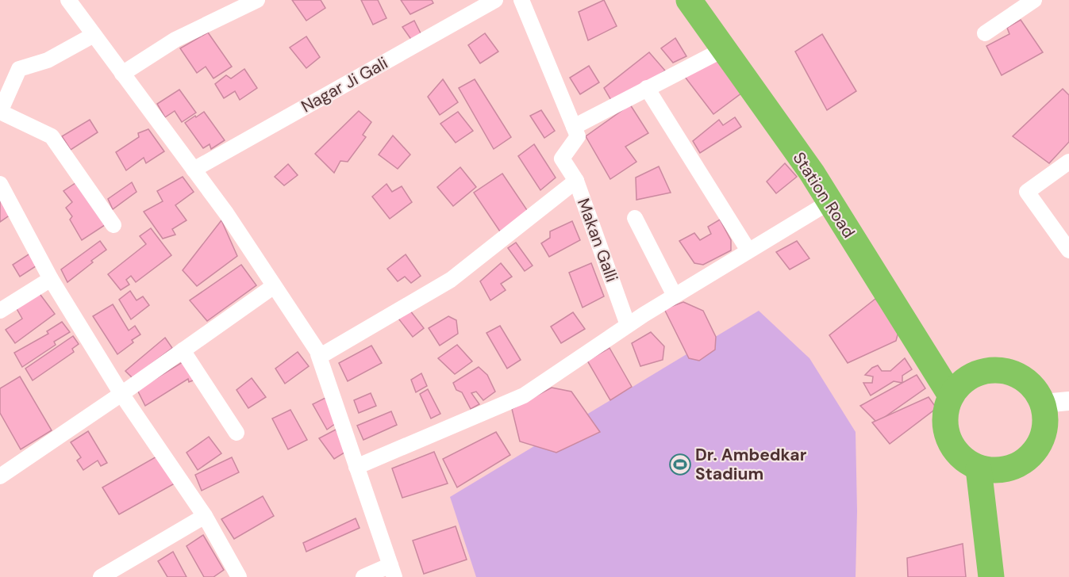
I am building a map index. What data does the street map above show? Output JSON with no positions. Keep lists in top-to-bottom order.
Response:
{
  "streets": {
    "highway": ["Station Road"],
    "street": ["Nagar Ji Gali", "Makan Galli"]
  },
  "places": {
    "sports": ["Dr. Ambedkar Stadium"]
  }
}
